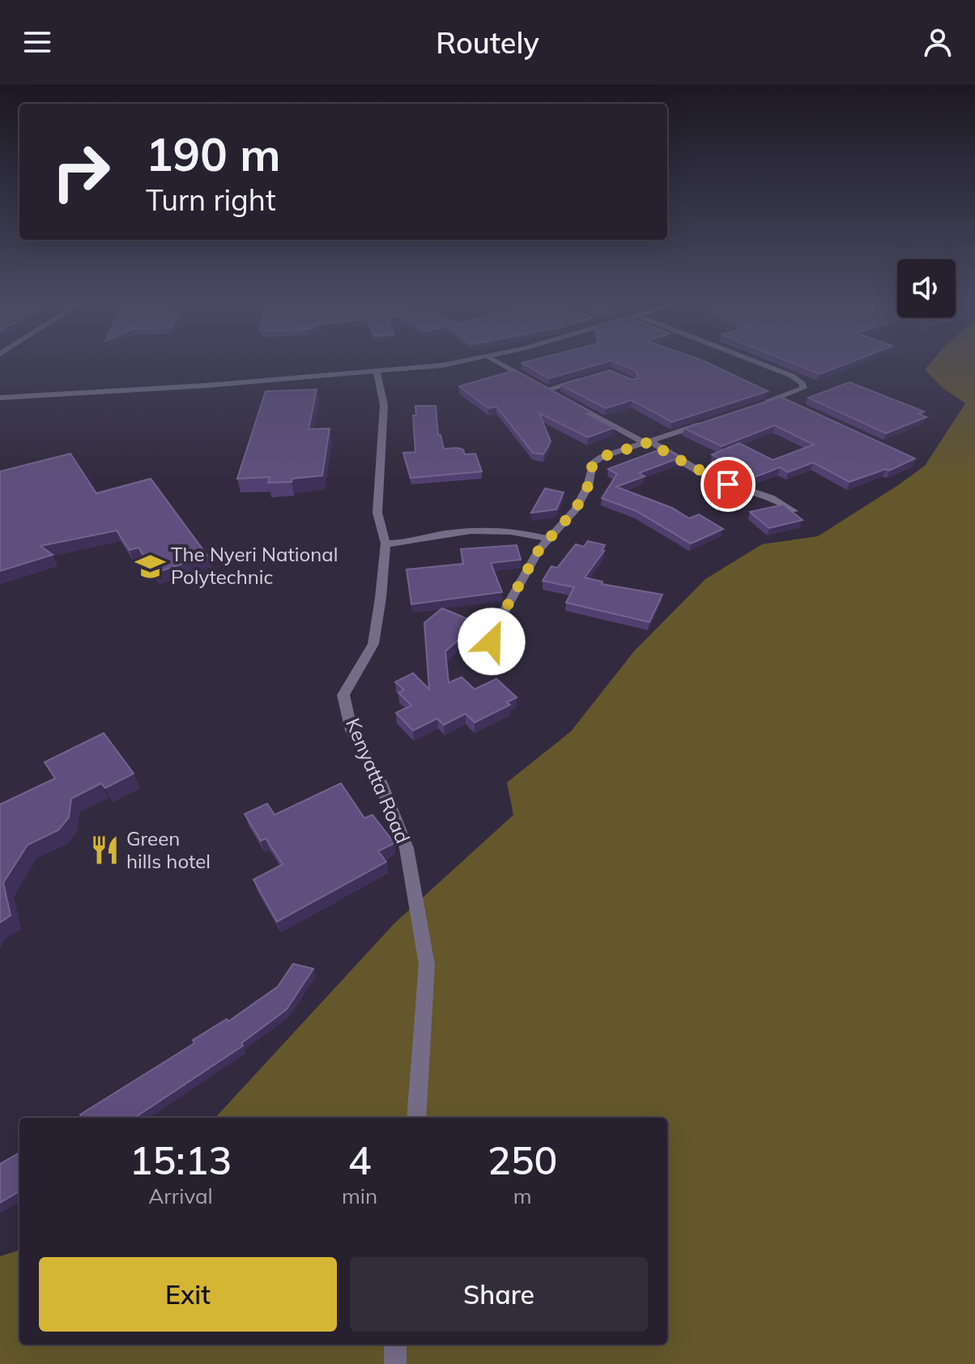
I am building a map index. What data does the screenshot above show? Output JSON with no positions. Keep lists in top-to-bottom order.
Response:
{
  "streets": {
    "street": ["Kenyatta Road"]
  },
  "places": {
    "school or university": ["The Nyeri National Polytechnic"],
    "restaurant": ["Green hills hotel"]
  },
  "page": {
    "header": "Routely",
    "turn": ["190 m", "Turn right"],
    "eta": [
      "15:13",
      "Arrival",
      "4",
      "min",
      "250",
      "m"
    ],
    "buttons": ["Exit", "Share"]
  }
}
